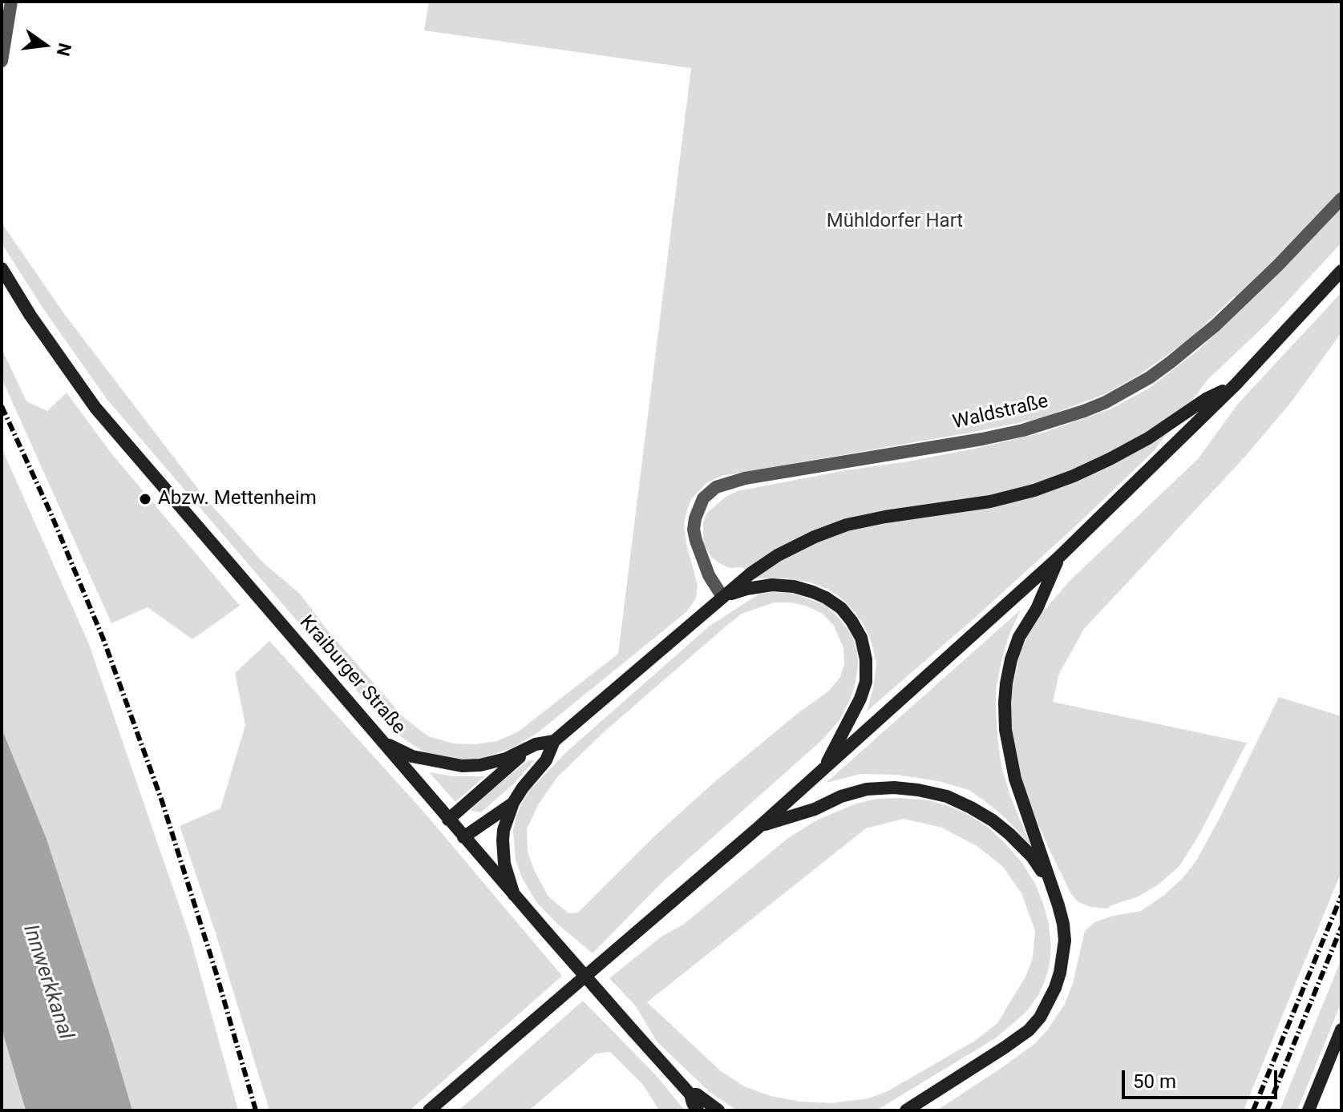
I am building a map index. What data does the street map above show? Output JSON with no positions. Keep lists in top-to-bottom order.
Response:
{
  "streets": {
    "main road": ["Kraiburger Straße"],
    "street": ["Waldstraße"]
  },
  "water": ["Innwerkkanal"],
  "parks": ["Mühldorfer Hart"],
  "places": ["Abzw. Mettenheim"],
  "scale_bar": "50 m",
  "north": "right"
}
